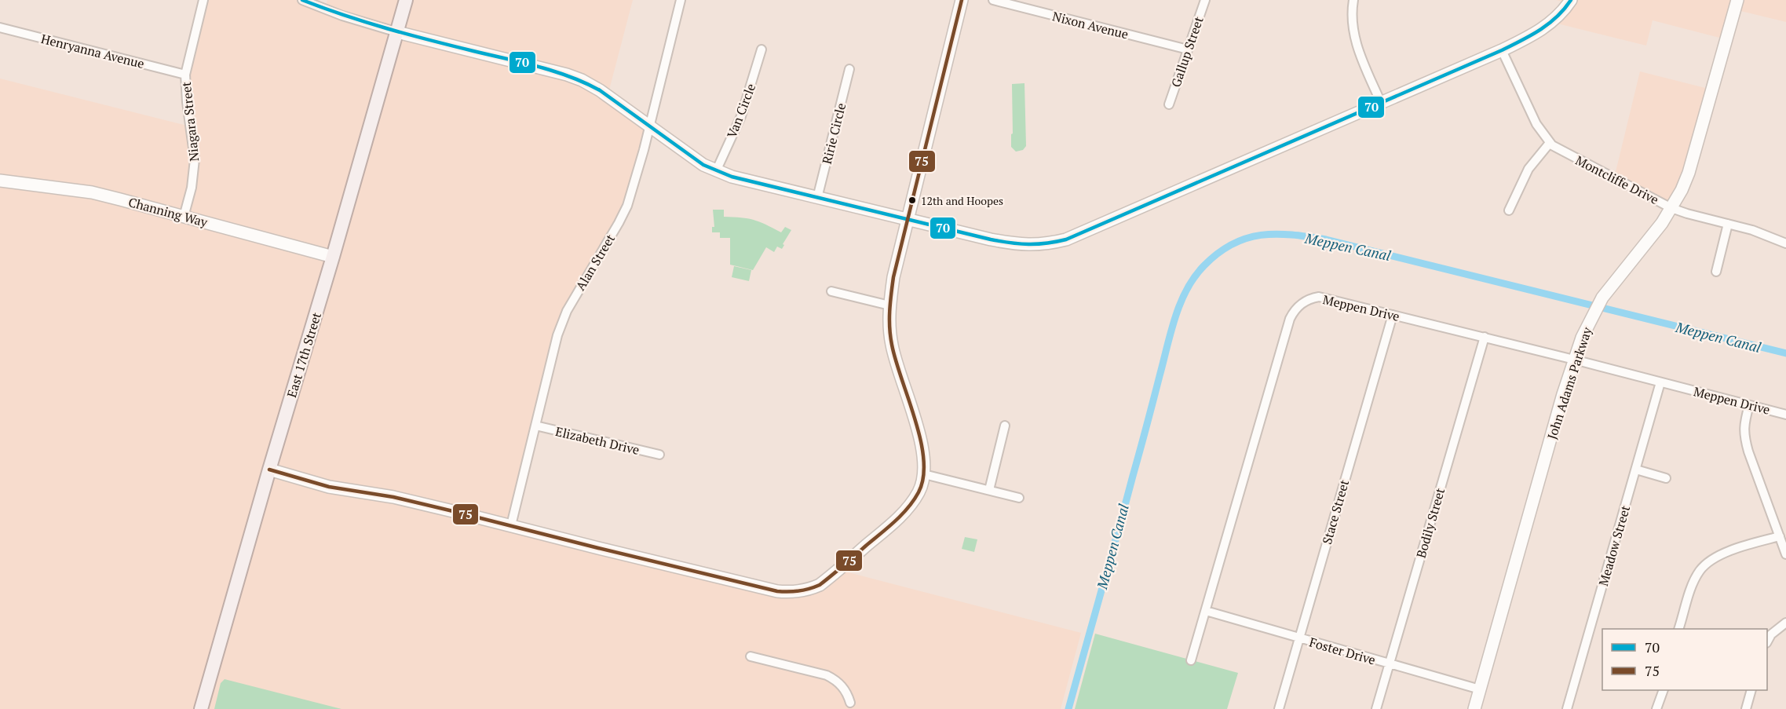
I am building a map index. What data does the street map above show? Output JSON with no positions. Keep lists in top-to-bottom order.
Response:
{
  "streets": {
    "main road": ["East 17th Street"],
    "street": [
      "Nixon Avenue",
      "Henryanna Avenue",
      "Gallup Street",
      "Van Circle",
      "Niagara Street",
      "Ririe Circle",
      "Montcliffe Drive",
      "Channing Way",
      "Alan Street",
      "Meppen Drive",
      "John Adams Parkway",
      "Elizabeth Drive",
      "Stace Street",
      "Bodily Street",
      "Meadow Street",
      "Foster Drive"
    ]
  },
  "crossings": [
    ["Nixon Avenue", "Gallup Street"],
    ["Henryanna Avenue", "Niagara Street"],
    ["Niagara Street", "Channing Way"],
    ["Montcliffe Drive", "John Adams Parkway"],
    ["Channing Way", "East 17th Street"],
    ["Alan Street", "Elizabeth Drive"],
    ["Meppen Drive", "John Adams Parkway"],
    ["Meppen Drive", "Stace Street"],
    ["Meppen Drive", "Bodily Street"],
    ["Meppen Drive", "Meadow Street"],
    ["Meppen Drive", "Foster Drive"],
    ["John Adams Parkway", "Foster Drive"],
    ["Stace Street", "Foster Drive"],
    ["Bodily Street", "Foster Drive"]
  ],
  "water": ["Meppen Canal"],
  "places": ["12th and Hoopes"],
  "lines": ["transit line 70", "transit line 75"],
  "legend": ["70", "75"]
}
